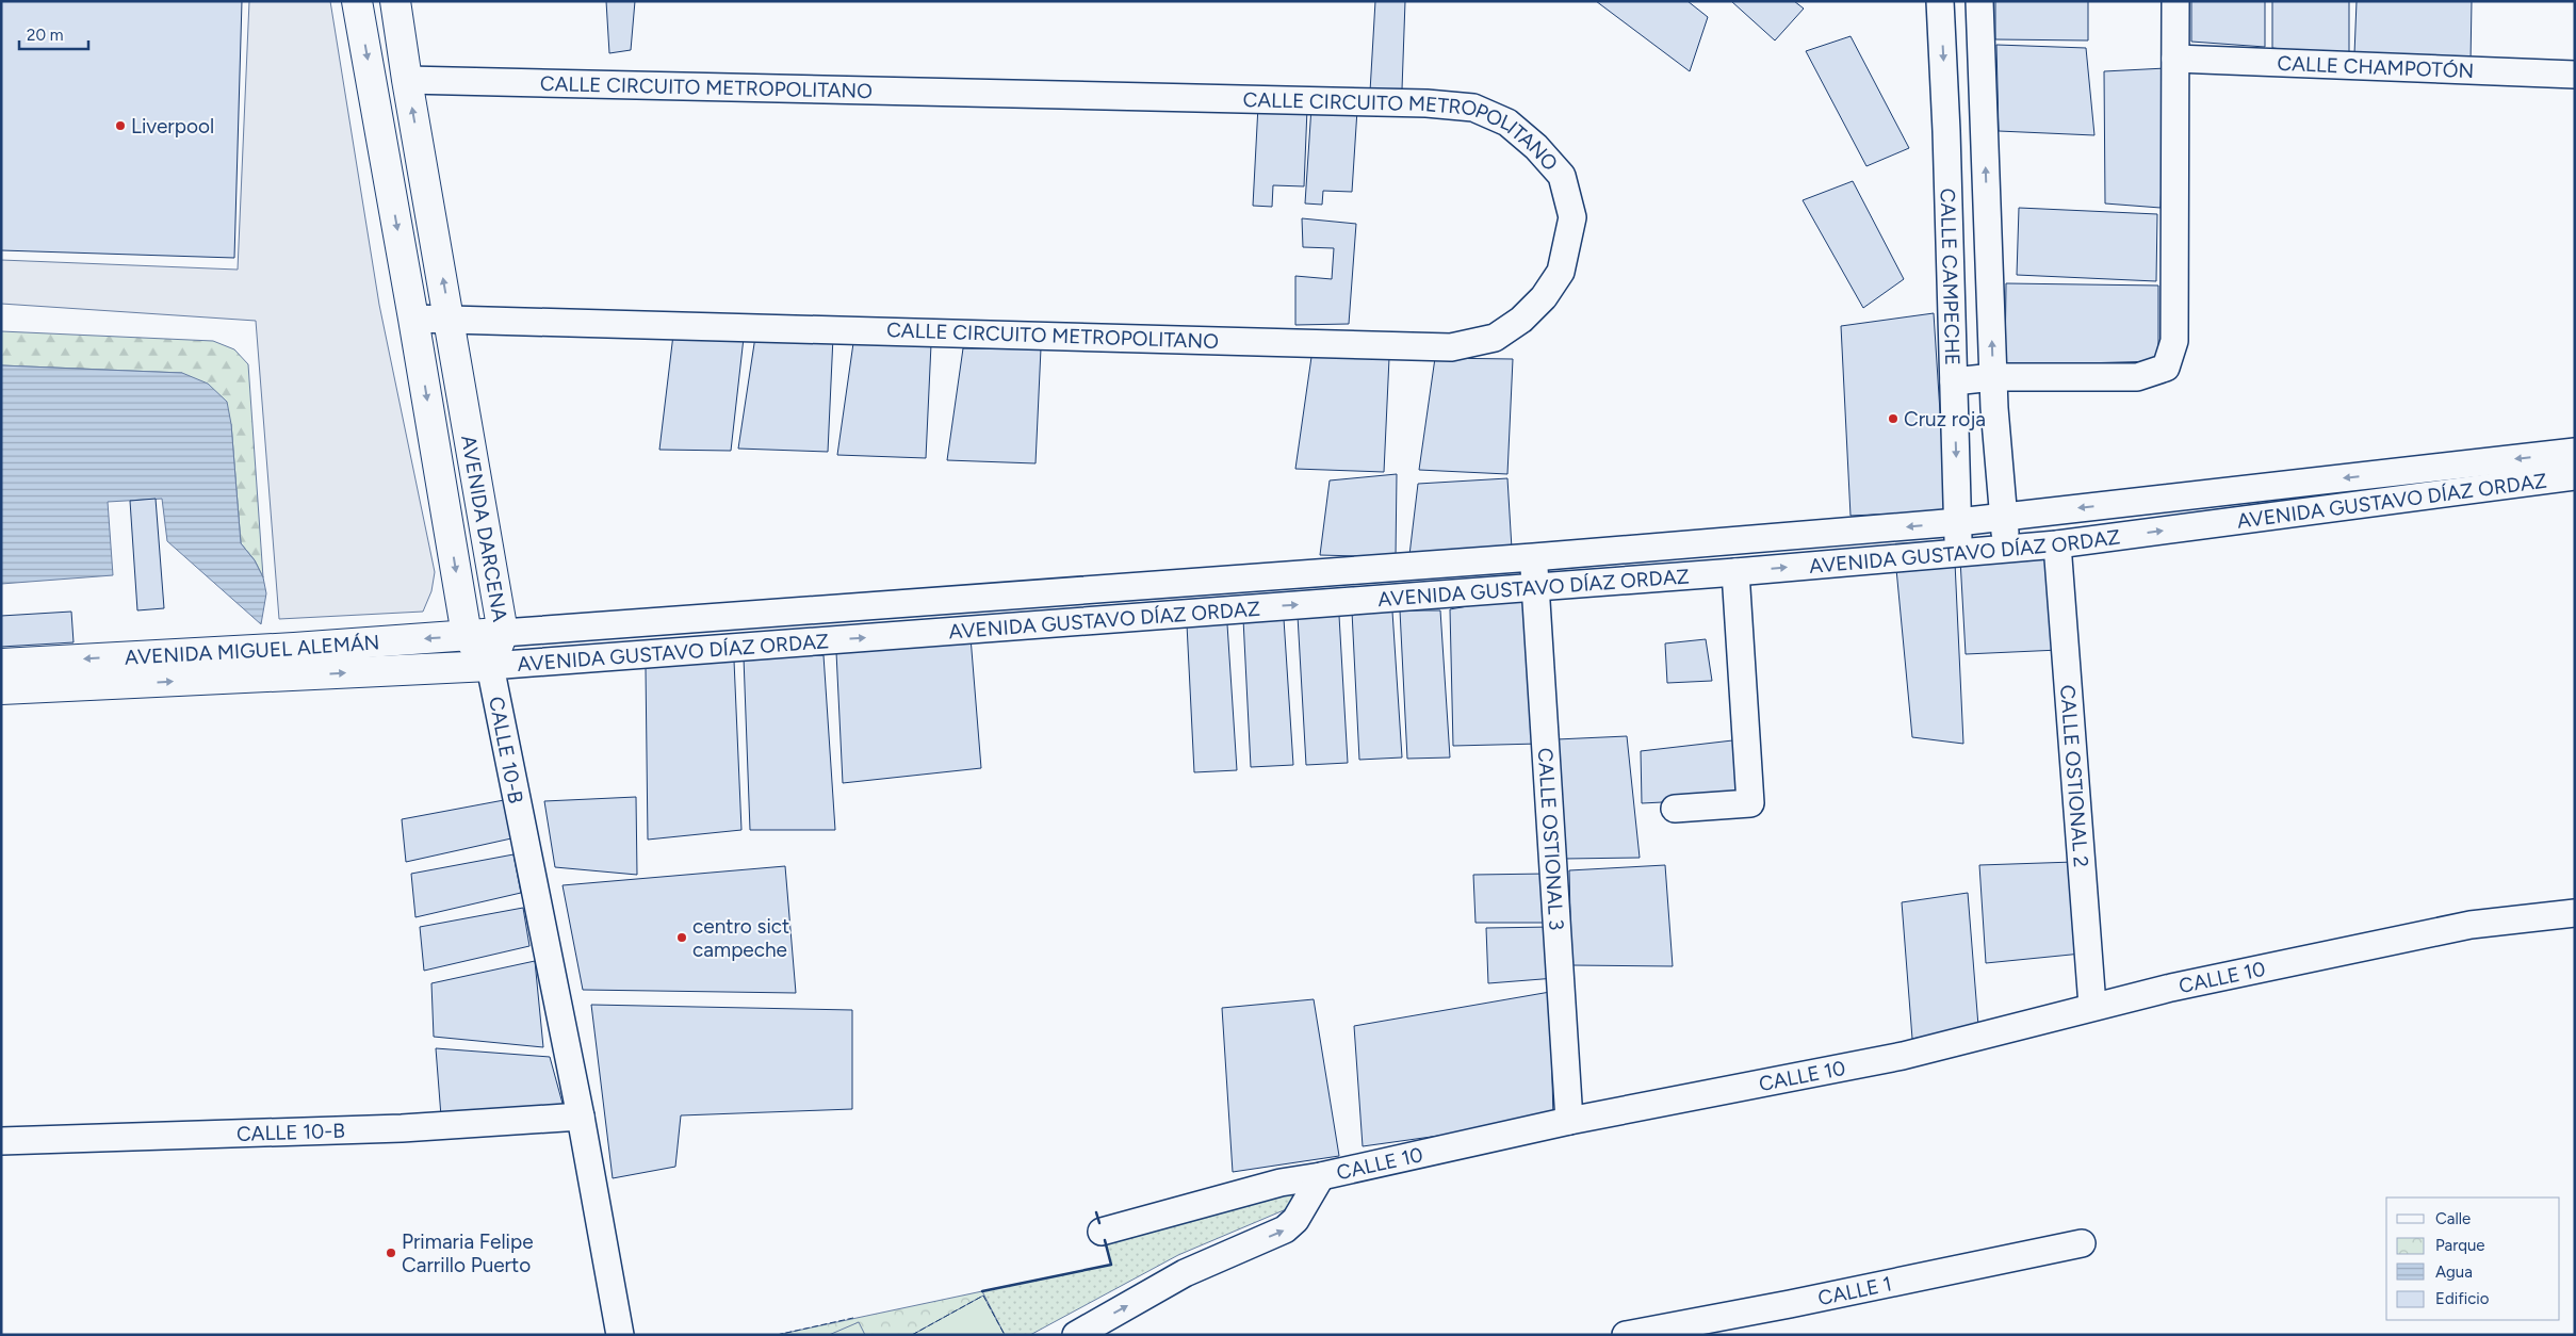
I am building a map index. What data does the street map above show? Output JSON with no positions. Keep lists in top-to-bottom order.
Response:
{
  "streets": {
    "main road": ["AVENIDA DARCENA", "AVENIDA MIGUEL ALEMÁN"],
    "street": [
      "CALLE CHAMPOTÓN",
      "CALLE CIRCUITO METROPOLITANO",
      "CALLE CAMPECHE",
      "AVENIDA GUSTAVO DÍAZ ORDAZ",
      "CALLE 10-B",
      "CALLE OSTIONAL 2",
      "CALLE OSTIONAL 3",
      "CALLE 10",
      "CALLE 1"
    ]
  },
  "crossings": [
    ["CALLE CIRCUITO METROPOLITANO", "AVENIDA DARCENA"],
    ["CALLE CAMPECHE", "AVENIDA GUSTAVO DÍAZ ORDAZ"],
    ["AVENIDA GUSTAVO DÍAZ ORDAZ", "AVENIDA DARCENA"],
    ["AVENIDA GUSTAVO DÍAZ ORDAZ", "AVENIDA MIGUEL ALEMÁN"],
    ["AVENIDA GUSTAVO DÍAZ ORDAZ", "CALLE 10-B"],
    ["AVENIDA GUSTAVO DÍAZ ORDAZ", "CALLE OSTIONAL 2"],
    ["AVENIDA GUSTAVO DÍAZ ORDAZ", "CALLE OSTIONAL 3"],
    ["AVENIDA DARCENA", "AVENIDA MIGUEL ALEMÁN"],
    ["AVENIDA DARCENA", "CALLE 10-B"],
    ["AVENIDA MIGUEL ALEMÁN", "CALLE 10-B"],
    ["CALLE OSTIONAL 2", "CALLE 10"],
    ["CALLE OSTIONAL 3", "CALLE 10"]
  ],
  "places": [
    "Liverpool",
    "Cruz roja",
    "centro sict campeche",
    "Primaria Felipe Carrillo Puerto"
  ],
  "legend": [
    "Calle",
    "Parque",
    "Agua",
    "Edificio"
  ],
  "scale_bar": "20 m"
}
